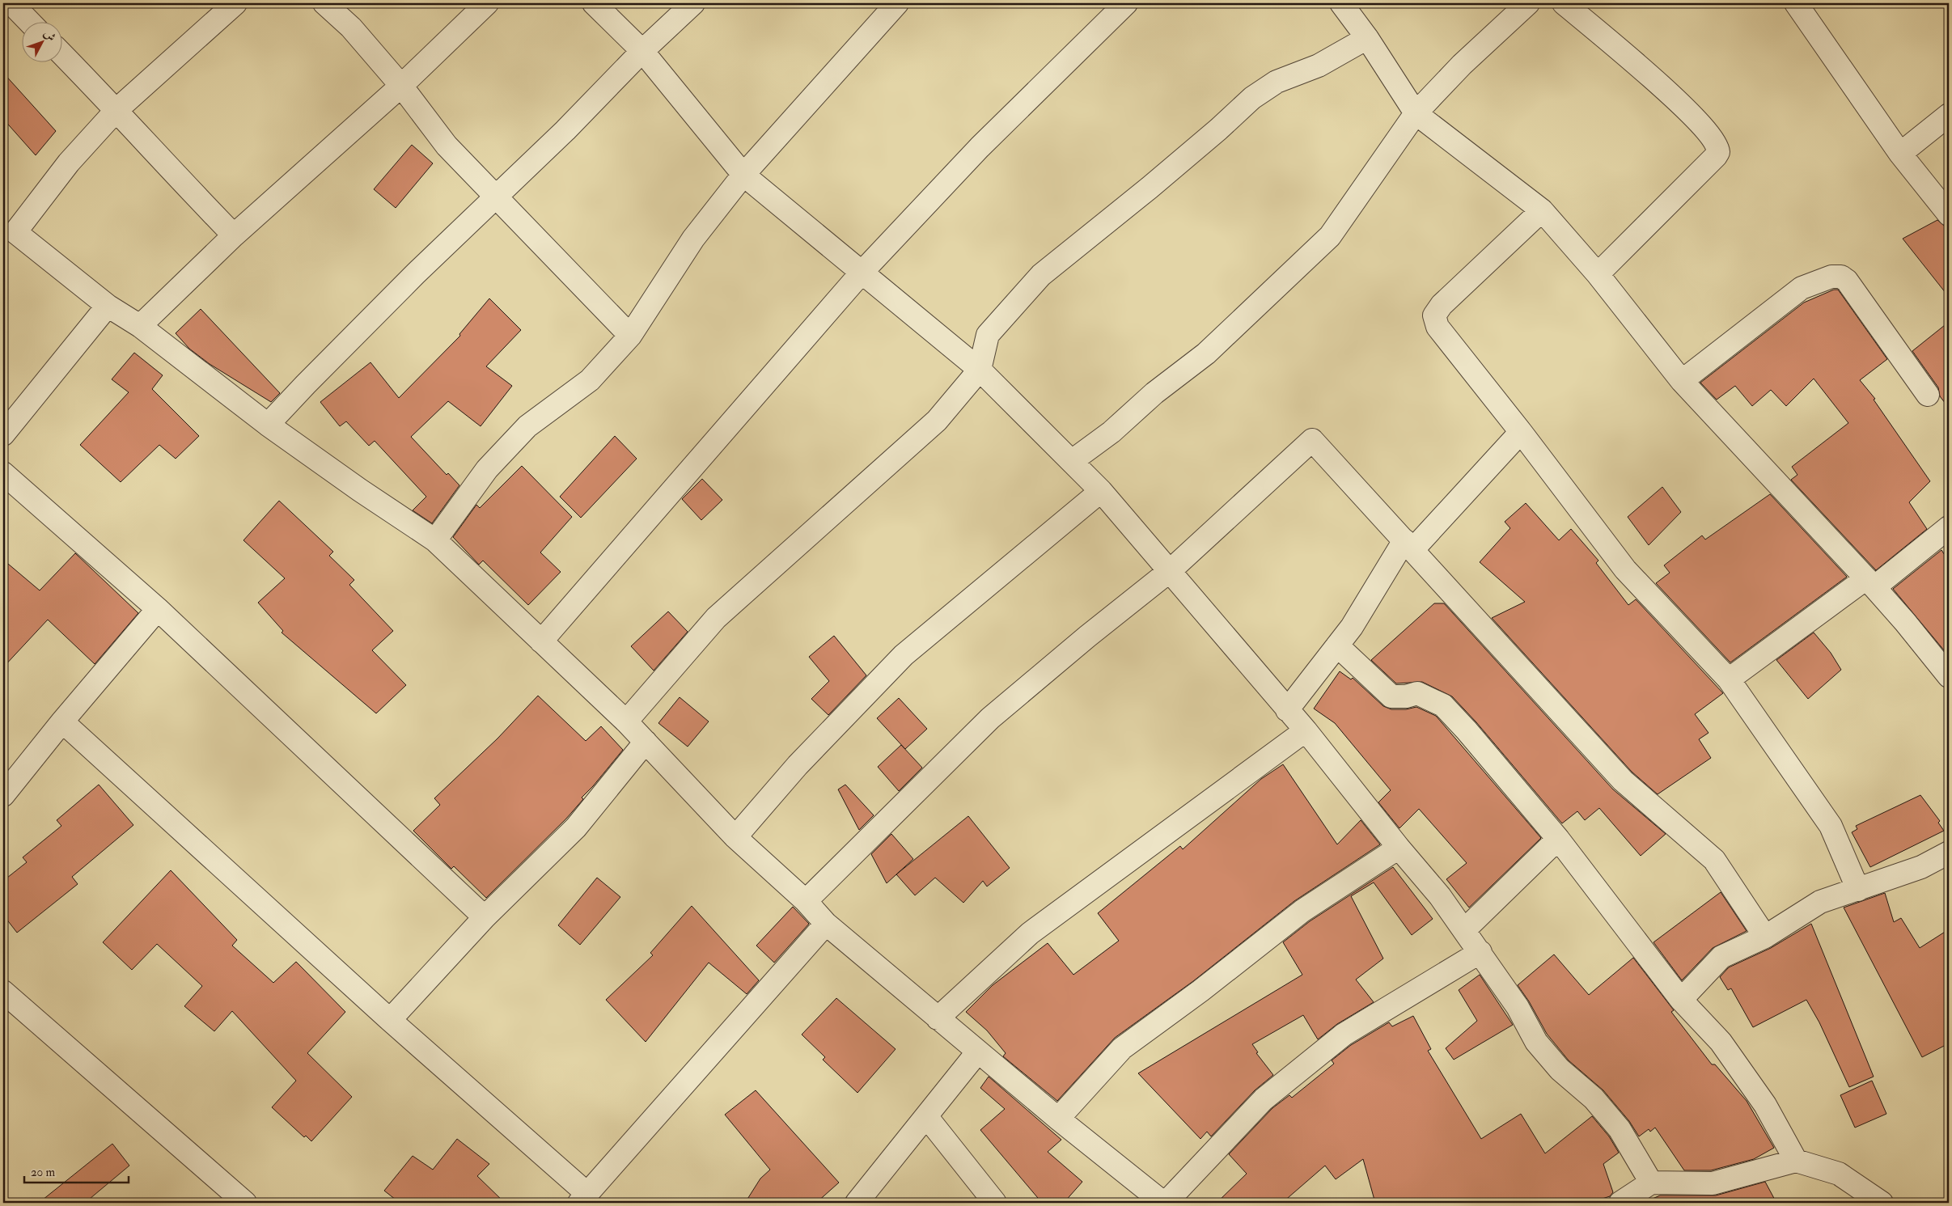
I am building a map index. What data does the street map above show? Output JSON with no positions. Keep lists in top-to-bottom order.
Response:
{
  "scale_bar": "20 m",
  "north": "top right"
}
